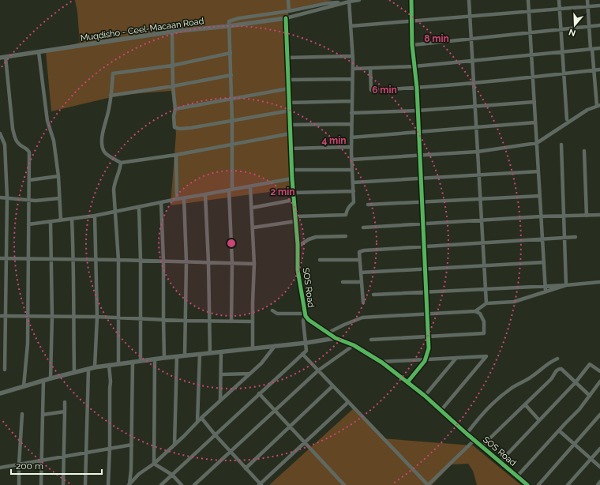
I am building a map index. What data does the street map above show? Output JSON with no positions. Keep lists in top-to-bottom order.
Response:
{
  "streets": {
    "street": ["Muqdisho - Ceel-Macaan Road", "SOS Road"]
  },
  "crossings": [
    ["Muqdisho - Ceel-Macaan Road", "SOS Road"]
  ],
  "scale_bar": "200 m",
  "north": "bottom",
  "rings": [
    "8 min",
    "6 min",
    "4 min",
    "2 min"
  ]
}
